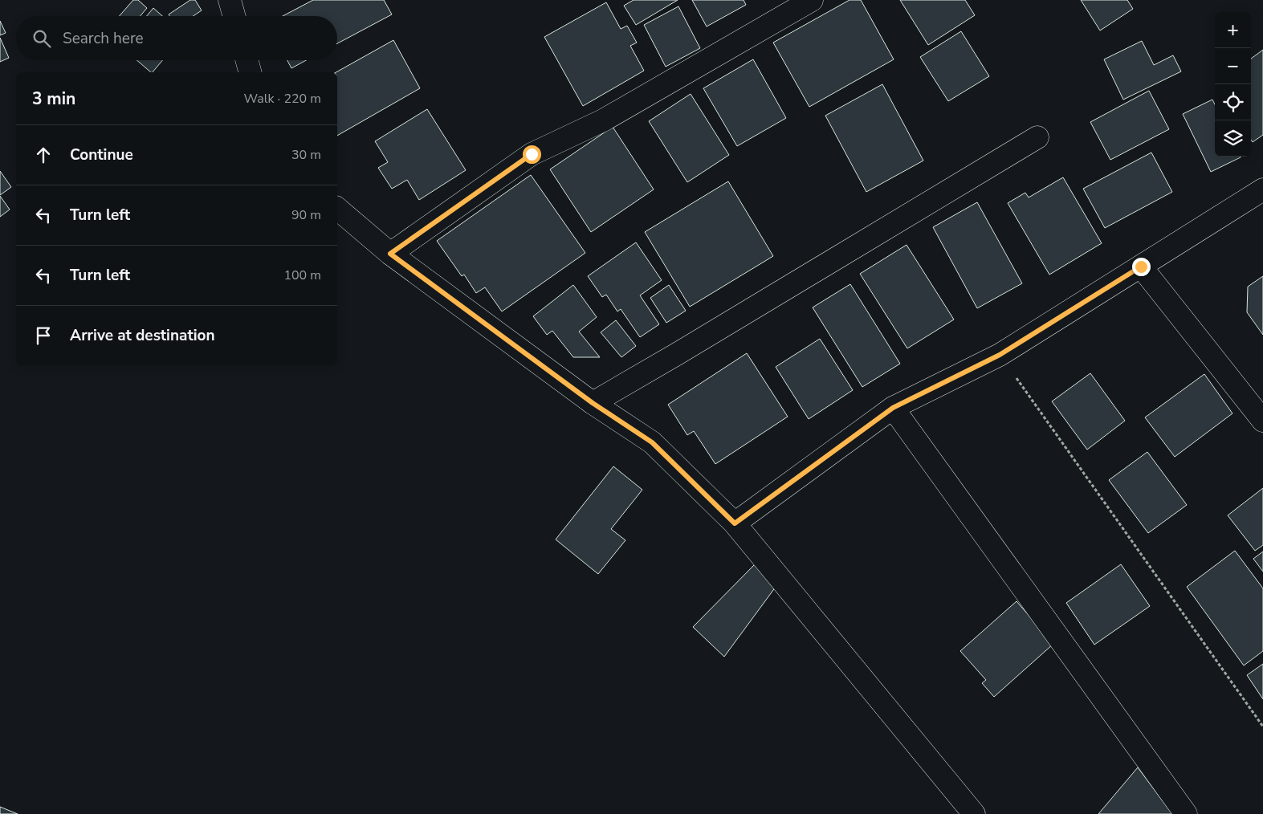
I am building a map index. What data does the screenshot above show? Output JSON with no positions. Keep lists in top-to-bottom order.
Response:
{
  "page": {
    "map_buttons": ["+", "−"],
    "search": "Search here",
    "heading": ["3 min", "Walk · 220 m"],
    "list": [
      ["Continue", "30 m"],
      ["Turn left", "90 m"],
      ["Turn left", "100 m"],
      "Arrive at destination"
    ]
  }
}
